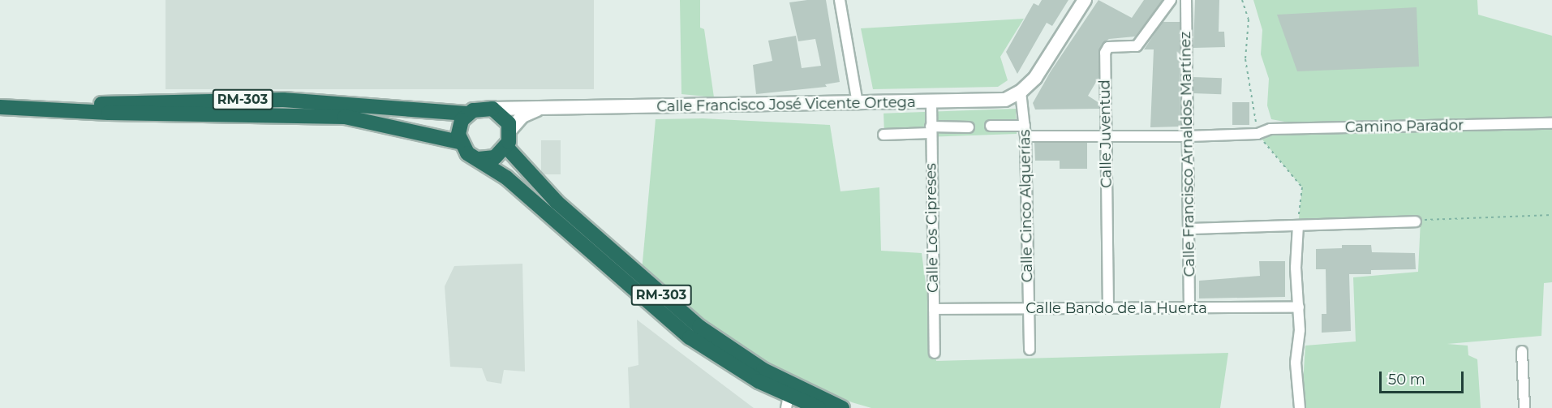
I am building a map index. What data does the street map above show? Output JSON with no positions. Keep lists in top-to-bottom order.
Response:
{
  "streets": {
    "highway": ["RM-303"],
    "street": [
      "Calle Francisco José Vicente Ortega",
      "Camino Parador",
      "Calle Juventud",
      "Calle Francisco Arnaldos Martínez",
      "Calle Cinco Alquerías",
      "Calle Los Cipreses",
      "Calle Bando de la Huerta"
    ]
  },
  "crossings": [
    ["RM-303", "Calle Francisco José Vicente Ortega"],
    ["Calle Francisco José Vicente Ortega", "Calle Cinco Alquerías"],
    ["Calle Francisco José Vicente Ortega", "Calle Los Cipreses"],
    ["Camino Parador", "Calle Juventud"],
    ["Camino Parador", "Calle Francisco Arnaldos Martínez"],
    ["Camino Parador", "Calle Cinco Alquerías"],
    ["Calle Juventud", "Calle Bando de la Huerta"],
    ["Calle Francisco Arnaldos Martínez", "Calle Bando de la Huerta"],
    ["Calle Cinco Alquerías", "Calle Bando de la Huerta"],
    ["Calle Los Cipreses", "Calle Bando de la Huerta"]
  ],
  "scale_bar": "50 m"
}
